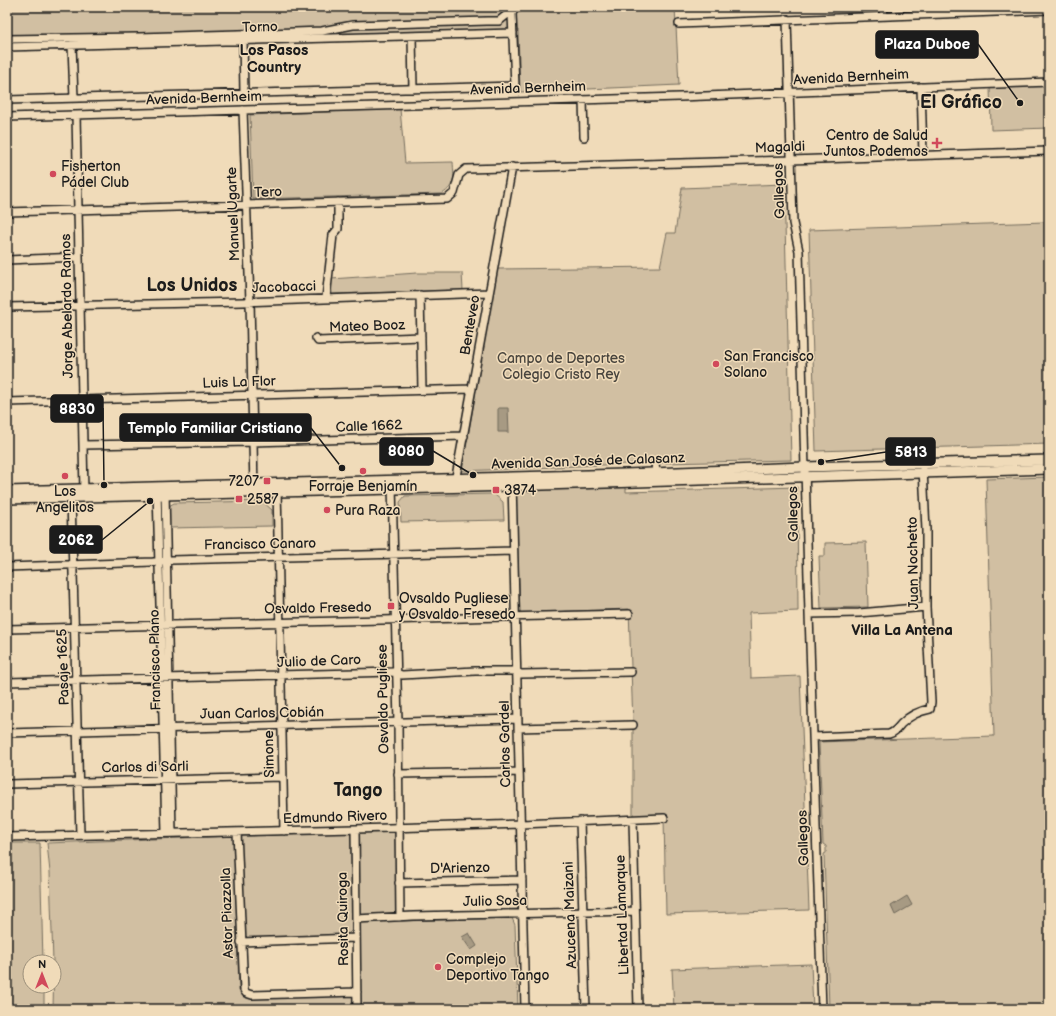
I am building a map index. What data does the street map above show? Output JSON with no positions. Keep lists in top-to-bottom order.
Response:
{
  "streets": {
    "main road": ["Avenida San José de Calasanz"],
    "street": [
      "Torno",
      "Avenida Bernheim",
      "Magaldi",
      "Gallegos",
      "Tero",
      "Manuel Ugarte",
      "Jacobacci",
      "Jorge Abelardo Ramos",
      "Benteveo",
      "Mateo Booz",
      "Luis La Flor",
      "Calle 1662",
      "Francisco Canaro",
      "Juan Nochetto",
      "Osvaldo Fresedo",
      "Francisco Plano",
      "Julio de Caro",
      "Pasaje 1625",
      "Osvaldo Pugliese",
      "Juan Carlos Cobián",
      "Carlos Gardel",
      "Simone",
      "Carlos di Sarli",
      "Edmundo Rivero",
      "D'Arienzo",
      "Julio Sosa",
      "Astor Piazzolla",
      "Azucena Maizani",
      "Libertad Lamarque",
      "Rosita Quiroga"
    ]
  },
  "crossings": [
    ["Avenida Bernheim", "Gallegos"],
    ["Avenida Bernheim", "Manuel Ugarte"],
    ["Avenida Bernheim", "Jorge Abelardo Ramos"],
    ["Magaldi", "Gallegos"],
    ["Magaldi", "Tero"],
    ["Magaldi", "Benteveo"],
    ["Gallegos", "Avenida San José de Calasanz"],
    ["Gallegos", "Juan Nochetto"],
    ["Tero", "Manuel Ugarte"],
    ["Tero", "Jorge Abelardo Ramos"],
    ["Tero", "Benteveo"],
    ["Manuel Ugarte", "Jacobacci"],
    ["Manuel Ugarte", "Luis La Flor"],
    ["Manuel Ugarte", "Calle 1662"],
    ["Manuel Ugarte", "Avenida San José de Calasanz"],
    ["Jacobacci", "Jorge Abelardo Ramos"],
    ["Jacobacci", "Benteveo"],
    ["Jorge Abelardo Ramos", "Luis La Flor"],
    ["Jorge Abelardo Ramos", "Calle 1662"],
    ["Jorge Abelardo Ramos", "Avenida San José de Calasanz"],
    ["Benteveo", "Luis La Flor"],
    ["Benteveo", "Calle 1662"],
    ["Benteveo", "Avenida San José de Calasanz"],
    ["Avenida San José de Calasanz", "Juan Nochetto"],
    ["Avenida San José de Calasanz", "Francisco Plano"],
    ["Avenida San José de Calasanz", "Pasaje 1625"],
    ["Avenida San José de Calasanz", "Osvaldo Pugliese"],
    ["Avenida San José de Calasanz", "Carlos Gardel"],
    ["Avenida San José de Calasanz", "Simone"],
    ["Francisco Canaro", "Francisco Plano"],
    ["Francisco Canaro", "Pasaje 1625"],
    ["Francisco Canaro", "Osvaldo Pugliese"],
    ["Francisco Canaro", "Carlos Gardel"],
    ["Francisco Canaro", "Simone"],
    ["Osvaldo Fresedo", "Francisco Plano"],
    ["Osvaldo Fresedo", "Pasaje 1625"],
    ["Osvaldo Fresedo", "Osvaldo Pugliese"],
    ["Osvaldo Fresedo", "Carlos Gardel"],
    ["Osvaldo Fresedo", "Simone"],
    ["Francisco Plano", "Julio de Caro"],
    ["Francisco Plano", "Juan Carlos Cobián"],
    ["Francisco Plano", "Carlos di Sarli"],
    ["Francisco Plano", "Edmundo Rivero"],
    ["Julio de Caro", "Pasaje 1625"],
    ["Julio de Caro", "Osvaldo Pugliese"],
    ["Julio de Caro", "Carlos Gardel"],
    ["Julio de Caro", "Simone"],
    ["Pasaje 1625", "Juan Carlos Cobián"],
    ["Pasaje 1625", "Carlos di Sarli"],
    ["Pasaje 1625", "Edmundo Rivero"],
    ["Osvaldo Pugliese", "Juan Carlos Cobián"],
    ["Osvaldo Pugliese", "Edmundo Rivero"],
    ["Osvaldo Pugliese", "D'Arienzo"],
    ["Osvaldo Pugliese", "Julio Sosa"],
    ["Juan Carlos Cobián", "Carlos Gardel"],
    ["Juan Carlos Cobián", "Simone"],
    ["Carlos Gardel", "Edmundo Rivero"],
    ["Carlos Gardel", "D'Arienzo"],
    ["Carlos Gardel", "Julio Sosa"],
    ["Simone", "Carlos di Sarli"],
    ["Simone", "Edmundo Rivero"],
    ["Edmundo Rivero", "Astor Piazzolla"],
    ["Edmundo Rivero", "Azucena Maizani"],
    ["Edmundo Rivero", "Libertad Lamarque"],
    ["Edmundo Rivero", "Rosita Quiroga"],
    ["Julio Sosa", "Azucena Maizani"],
    ["Julio Sosa", "Libertad Lamarque"],
    ["Julio Sosa", "Rosita Quiroga"],
    ["Astor Piazzolla", "Rosita Quiroga"]
  ],
  "districts": [
    "Los Pasos Country",
    "El Gráfico",
    "Los Unidos",
    "Villa La Antena",
    "Tango"
  ],
  "parks": ["Campo de Deportes Colegio Cristo Rey"],
  "places": {
    "other": [
      "Plaza Duboe",
      "Fisherton Pádel Club",
      "San Francisco Solano",
      "5813",
      "Templo Familiar Cristiano",
      "Forraje Benjamín",
      "8080",
      "Los Angelitos",
      "8830",
      "2062",
      "Pura Raza",
      "Complejo Deportivo Tango"
    ],
    "health": ["Centro de Salud Juntos Podemos"],
    "transit": [
      "7207",
      "3874",
      "2587",
      "Ovsaldo Pugliese y Osvaldo Fresedo"
    ]
  },
  "north": "top"
}
